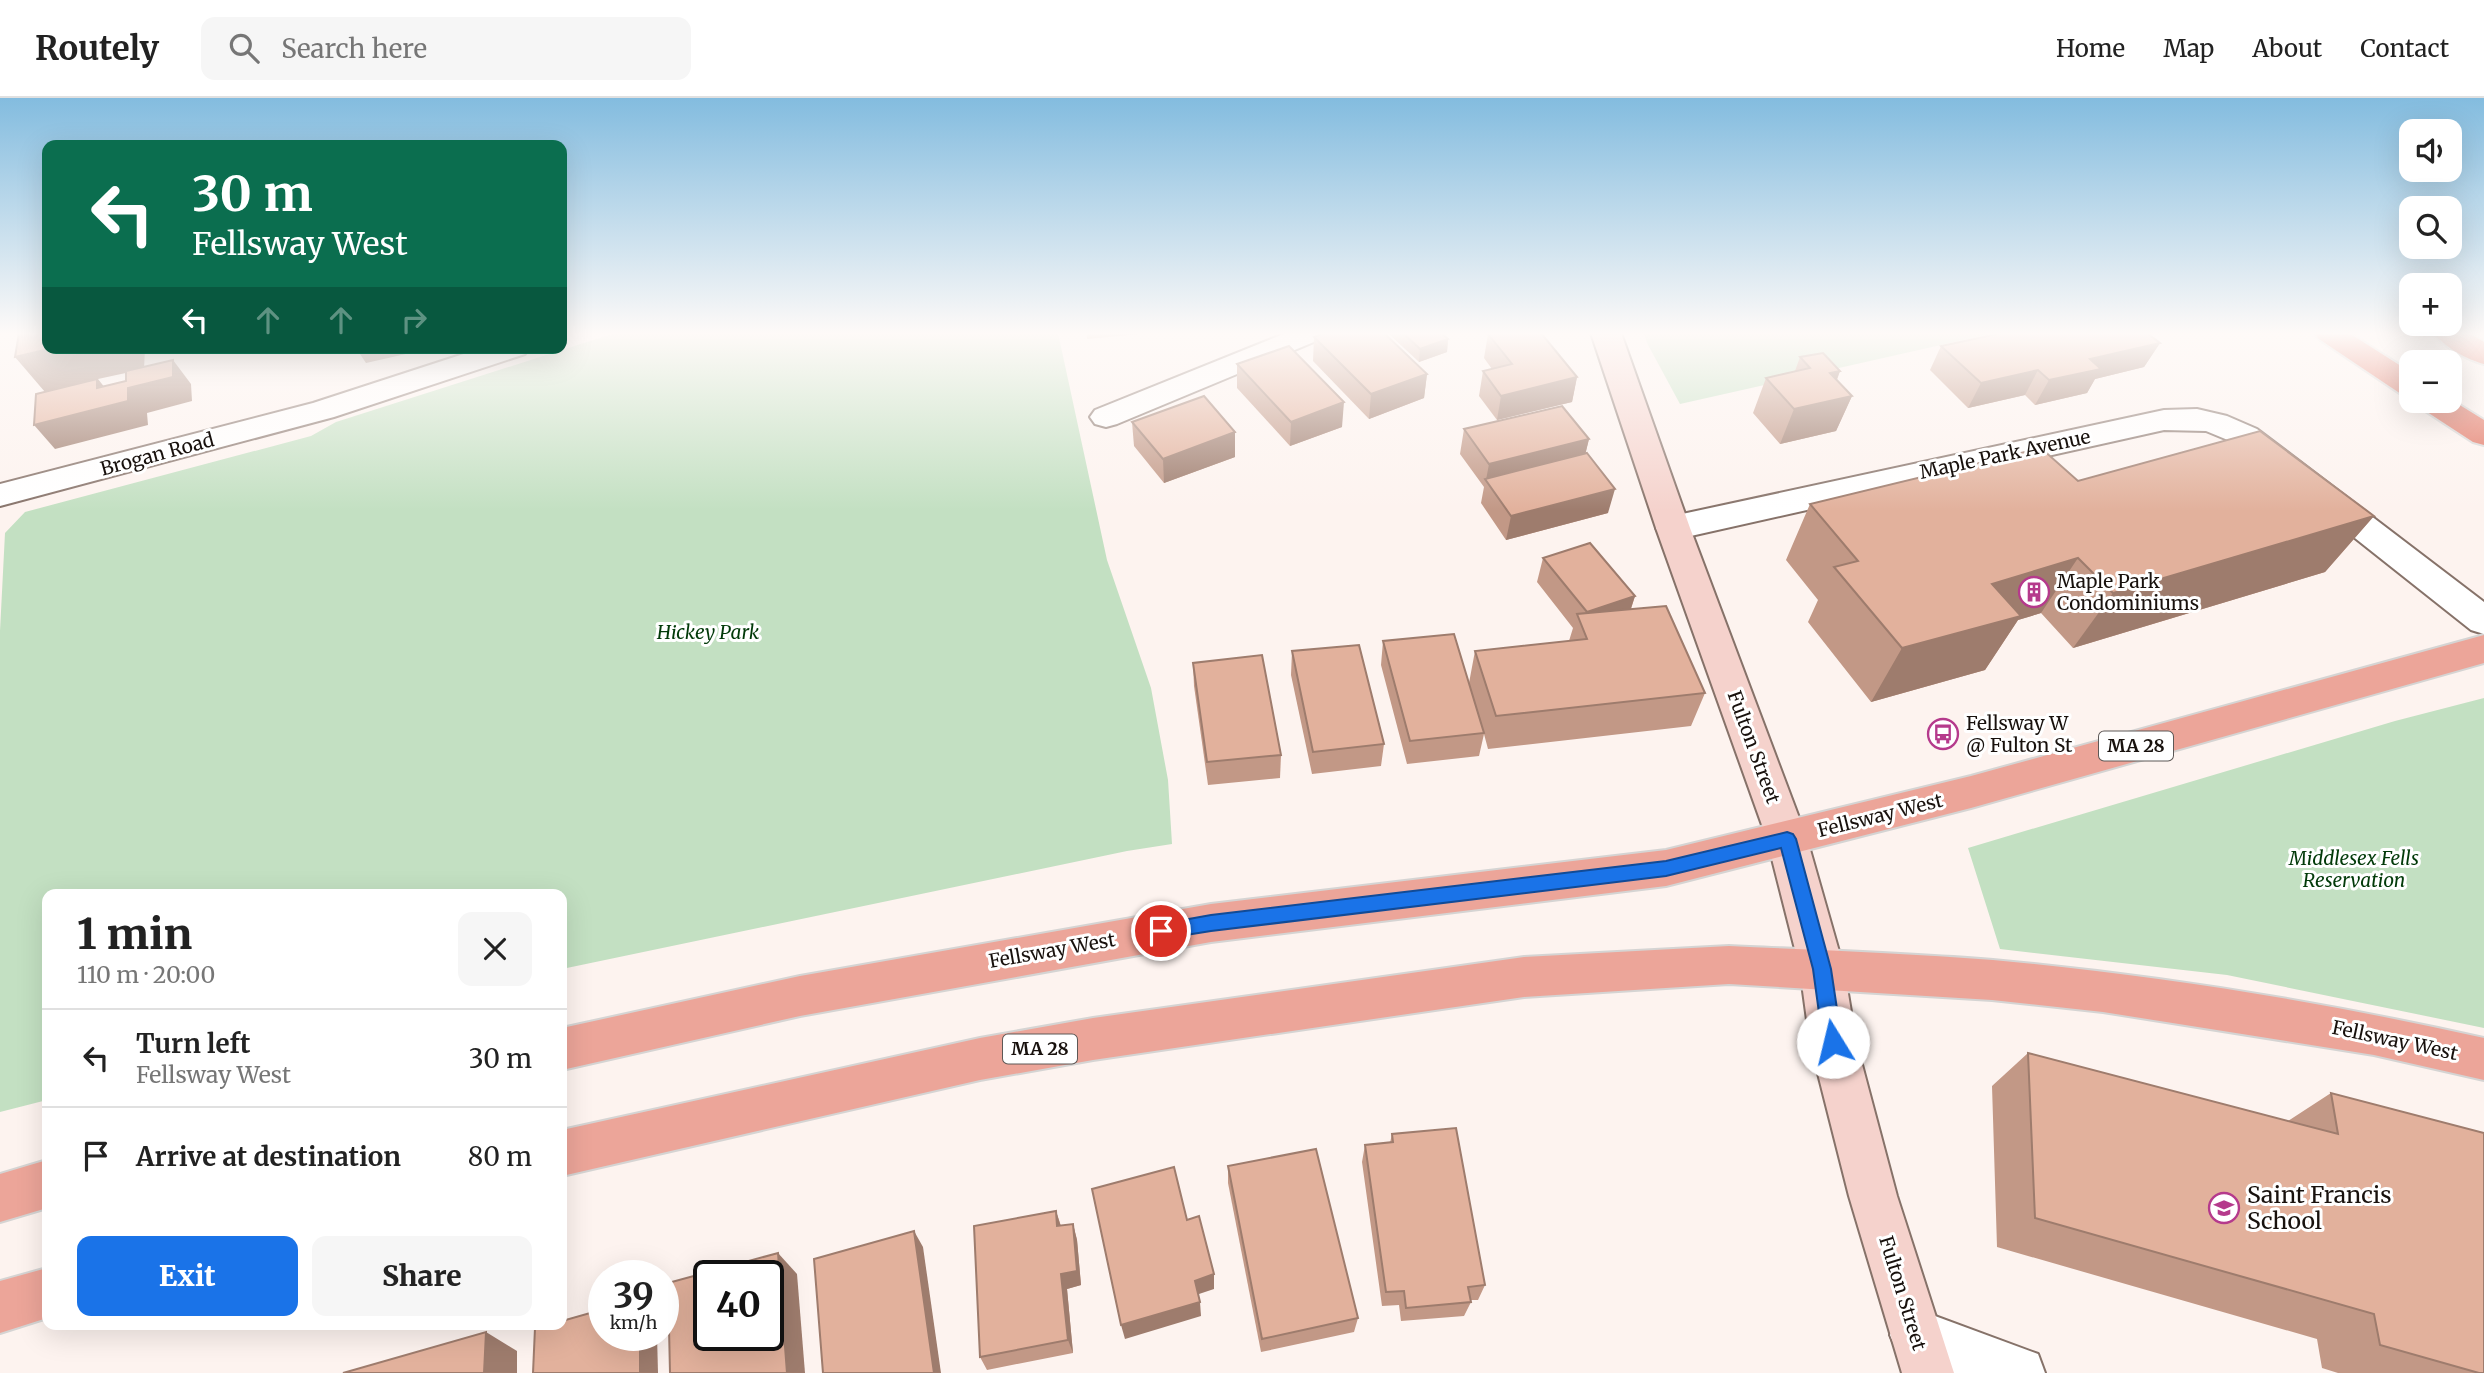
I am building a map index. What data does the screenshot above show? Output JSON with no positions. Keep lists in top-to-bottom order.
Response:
{
  "streets": {
    "main road": ["MA 28", "Fellsway West"],
    "street": ["Brogan Road", "Maple Park Avenue", "Fulton Street"]
  },
  "crossings": [
    ["Maple Park Avenue", "Fulton Street"],
    ["Fulton Street", "Fellsway West"]
  ],
  "parks": ["Hickey Park", "Middlesex Fells Reservation"],
  "places": {
    "building": ["Maple Park Condominiums"],
    "bus stop": ["Fellsway W @ Fulton St"],
    "school or university": ["Saint Francis School"]
  },
  "page": {
    "header": "Routely",
    "search": "Search here",
    "nav": [
      "Home",
      "Map",
      "About",
      "Contact"
    ],
    "map_buttons": ["+", "−"],
    "turn": ["30 m", "Fellsway West"],
    "heading": ["1 min", "110 m · 20:00"],
    "list": [
      {
        "name": "Turn left",
        "note": "Fellsway West",
        "value": "30 m"
      },
      {
        "name": "Arrive at destination",
        "value": "80 m"
      }
    ],
    "buttons": ["Exit", "Share"],
    "speed": "39 km/h",
    "limit": "40"
  }
}
